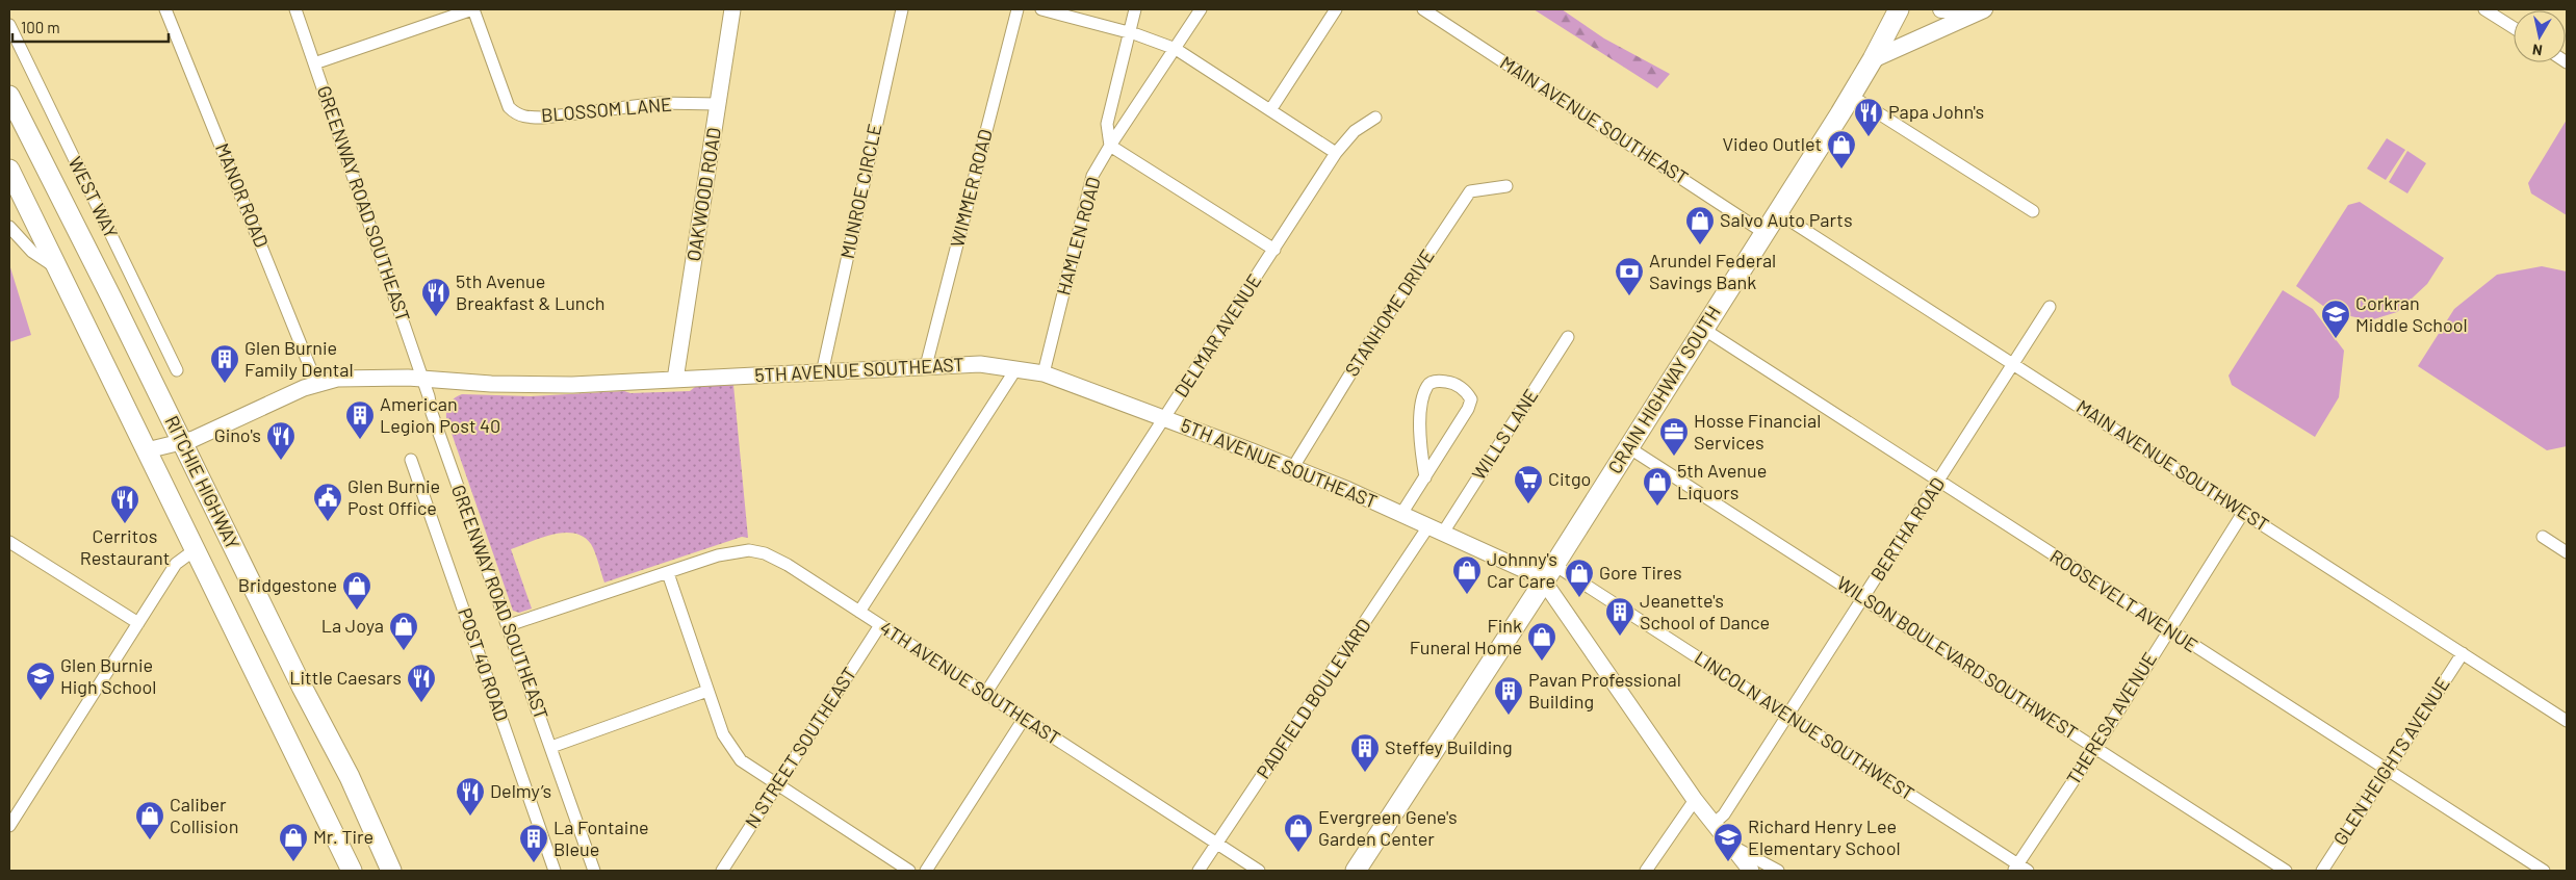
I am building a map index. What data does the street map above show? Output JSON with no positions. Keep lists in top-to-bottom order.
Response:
{
  "streets": {
    "main road": ["CRAIN HIGHWAY SOUTH", "RITCHIE HIGHWAY"],
    "street": [
      "BLOSSOM LANE",
      "MAIN AVENUE SOUTHEAST",
      "WIMMER ROAD",
      "MUNROE CIRCLE",
      "OAKWOOD ROAD",
      "MANOR ROAD",
      "WEST WAY",
      "GREENWAY ROAD SOUTHEAST",
      "HAMLEN ROAD",
      "STANHOME DRIVE",
      "DELMAR AVENUE",
      "5TH AVENUE SOUTHEAST",
      "WILLS LANE",
      "MAIN AVENUE SOUTHWEST",
      "BERTHA ROAD",
      "ROOSEVELT AVENUE",
      "WILSON BOULEVARD SOUTHWEST",
      "POST 40 ROAD",
      "4TH AVENUE SOUTHEAST",
      "PADFIELD BOULEVARD",
      "THERESA AVENUE",
      "LINCOLN AVENUE SOUTHWEST",
      "N STREET SOUTHEAST",
      "GLEN HEIGHTS AVENUE"
    ]
  },
  "crossings": [
    ["BLOSSOM LANE", "OAKWOOD ROAD"],
    ["MAIN AVENUE SOUTHEAST", "CRAIN HIGHWAY SOUTH"],
    ["WIMMER ROAD", "5TH AVENUE SOUTHEAST"],
    ["MUNROE CIRCLE", "5TH AVENUE SOUTHEAST"],
    ["OAKWOOD ROAD", "5TH AVENUE SOUTHEAST"],
    ["MANOR ROAD", "5TH AVENUE SOUTHEAST"],
    ["GREENWAY ROAD SOUTHEAST", "5TH AVENUE SOUTHEAST"],
    ["GREENWAY ROAD SOUTHEAST", "4TH AVENUE SOUTHEAST"],
    ["HAMLEN ROAD", "5TH AVENUE SOUTHEAST"],
    ["STANHOME DRIVE", "5TH AVENUE SOUTHEAST"],
    ["DELMAR AVENUE", "5TH AVENUE SOUTHEAST"],
    ["DELMAR AVENUE", "4TH AVENUE SOUTHEAST"],
    ["5TH AVENUE SOUTHEAST", "CRAIN HIGHWAY SOUTH"],
    ["5TH AVENUE SOUTHEAST", "WILLS LANE"],
    ["5TH AVENUE SOUTHEAST", "RITCHIE HIGHWAY"],
    ["5TH AVENUE SOUTHEAST", "PADFIELD BOULEVARD"],
    ["5TH AVENUE SOUTHEAST", "LINCOLN AVENUE SOUTHWEST"],
    ["CRAIN HIGHWAY SOUTH", "MAIN AVENUE SOUTHWEST"],
    ["CRAIN HIGHWAY SOUTH", "ROOSEVELT AVENUE"],
    ["CRAIN HIGHWAY SOUTH", "WILSON BOULEVARD SOUTHWEST"],
    ["CRAIN HIGHWAY SOUTH", "LINCOLN AVENUE SOUTHWEST"],
    ["MAIN AVENUE SOUTHWEST", "BERTHA ROAD"],
    ["MAIN AVENUE SOUTHWEST", "THERESA AVENUE"],
    ["MAIN AVENUE SOUTHWEST", "GLEN HEIGHTS AVENUE"],
    ["BERTHA ROAD", "ROOSEVELT AVENUE"],
    ["BERTHA ROAD", "WILSON BOULEVARD SOUTHWEST"],
    ["BERTHA ROAD", "LINCOLN AVENUE SOUTHWEST"],
    ["ROOSEVELT AVENUE", "THERESA AVENUE"],
    ["ROOSEVELT AVENUE", "GLEN HEIGHTS AVENUE"],
    ["WILSON BOULEVARD SOUTHWEST", "THERESA AVENUE"],
    ["4TH AVENUE SOUTHEAST", "PADFIELD BOULEVARD"],
    ["4TH AVENUE SOUTHEAST", "N STREET SOUTHEAST"],
    ["THERESA AVENUE", "LINCOLN AVENUE SOUTHWEST"]
  ],
  "places": {
    "restaurant": [
      "Papa John's",
      "5th Avenue Breakfast & Lunch",
      "Gino's",
      "Cerritos Restaurant",
      "Little Caesars",
      "Delmy’s"
    ],
    "shop": [
      "Video Outlet",
      "Salvo Auto Parts",
      "5th Avenue Liquors",
      "Johnny's Car Care",
      "Gore Tires",
      "Bridgestone",
      "La Joya",
      "Fink Funeral Home",
      "Caliber Collision",
      "Evergreen Gene's Garden Center",
      "Mr. Tire"
    ],
    "bank": ["Arundel Federal Savings Bank"],
    "school or university": ["Corkran Middle School", "Glen Burnie High School", "Richard Henry Lee Elementary School"],
    "building": [
      "Glen Burnie Family Dental",
      "American Legion Post 40",
      "Jeanette's School of Dance",
      "Pavan Professional Building",
      "Steffey Building",
      "La Fontaine Bleue"
    ],
    "office": ["Hosse Financial Services"],
    "supermarket": ["Citgo"],
    "public building": ["Glen Burnie Post Office"]
  },
  "scale_bar": "100 m",
  "north": "bottom"
}
